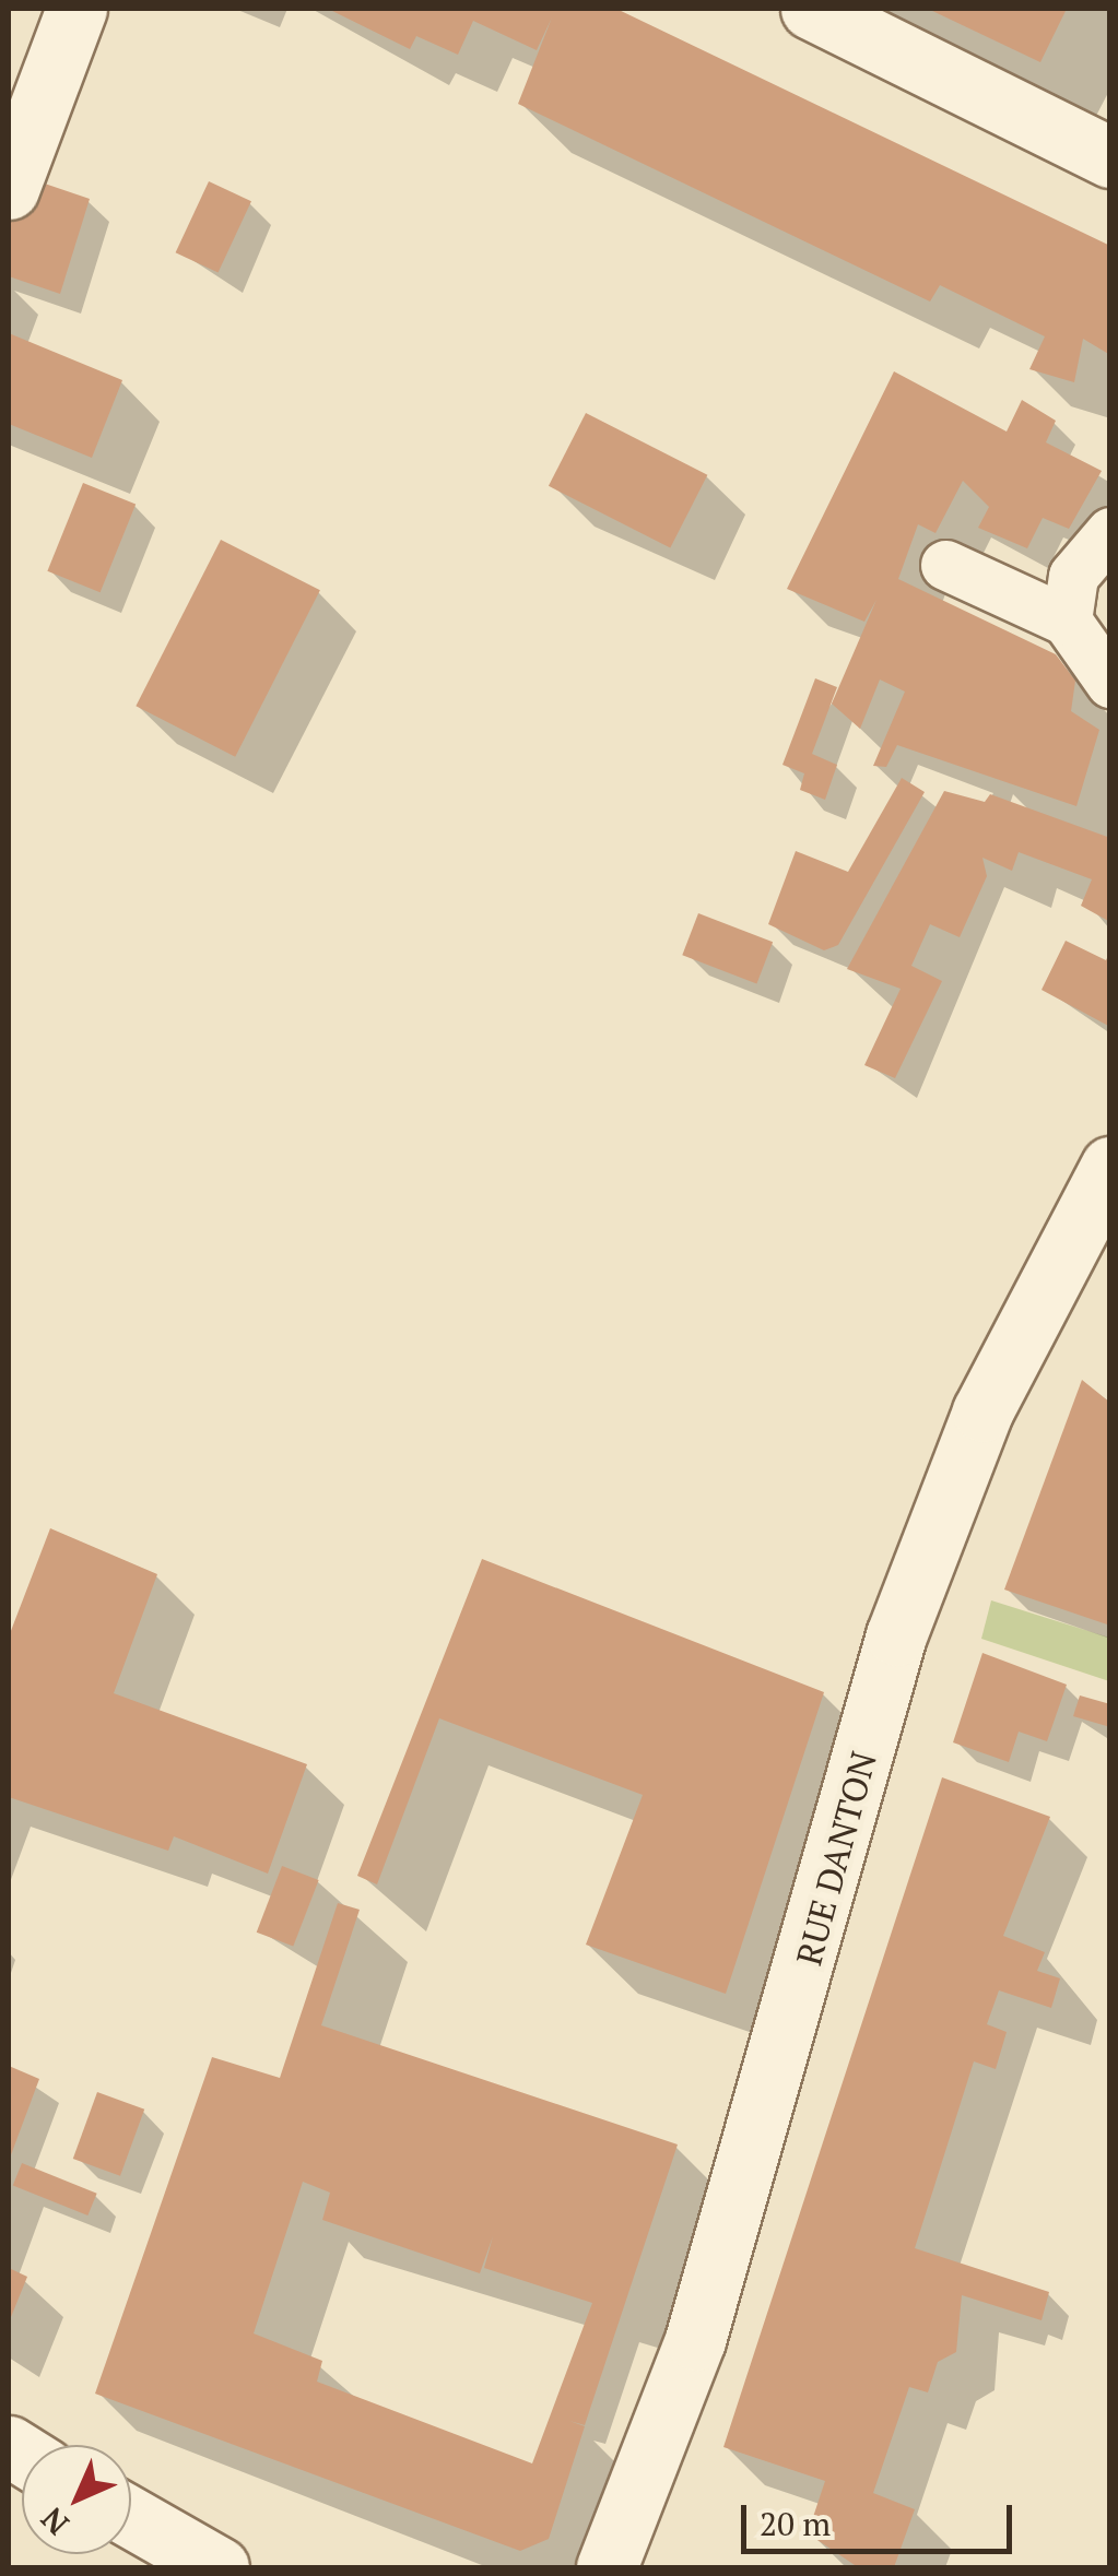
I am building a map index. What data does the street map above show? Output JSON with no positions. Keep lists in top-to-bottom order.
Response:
{
  "streets": {
    "street": ["RUE DANTON"]
  },
  "scale_bar": "20 m",
  "north": "bottom left"
}
